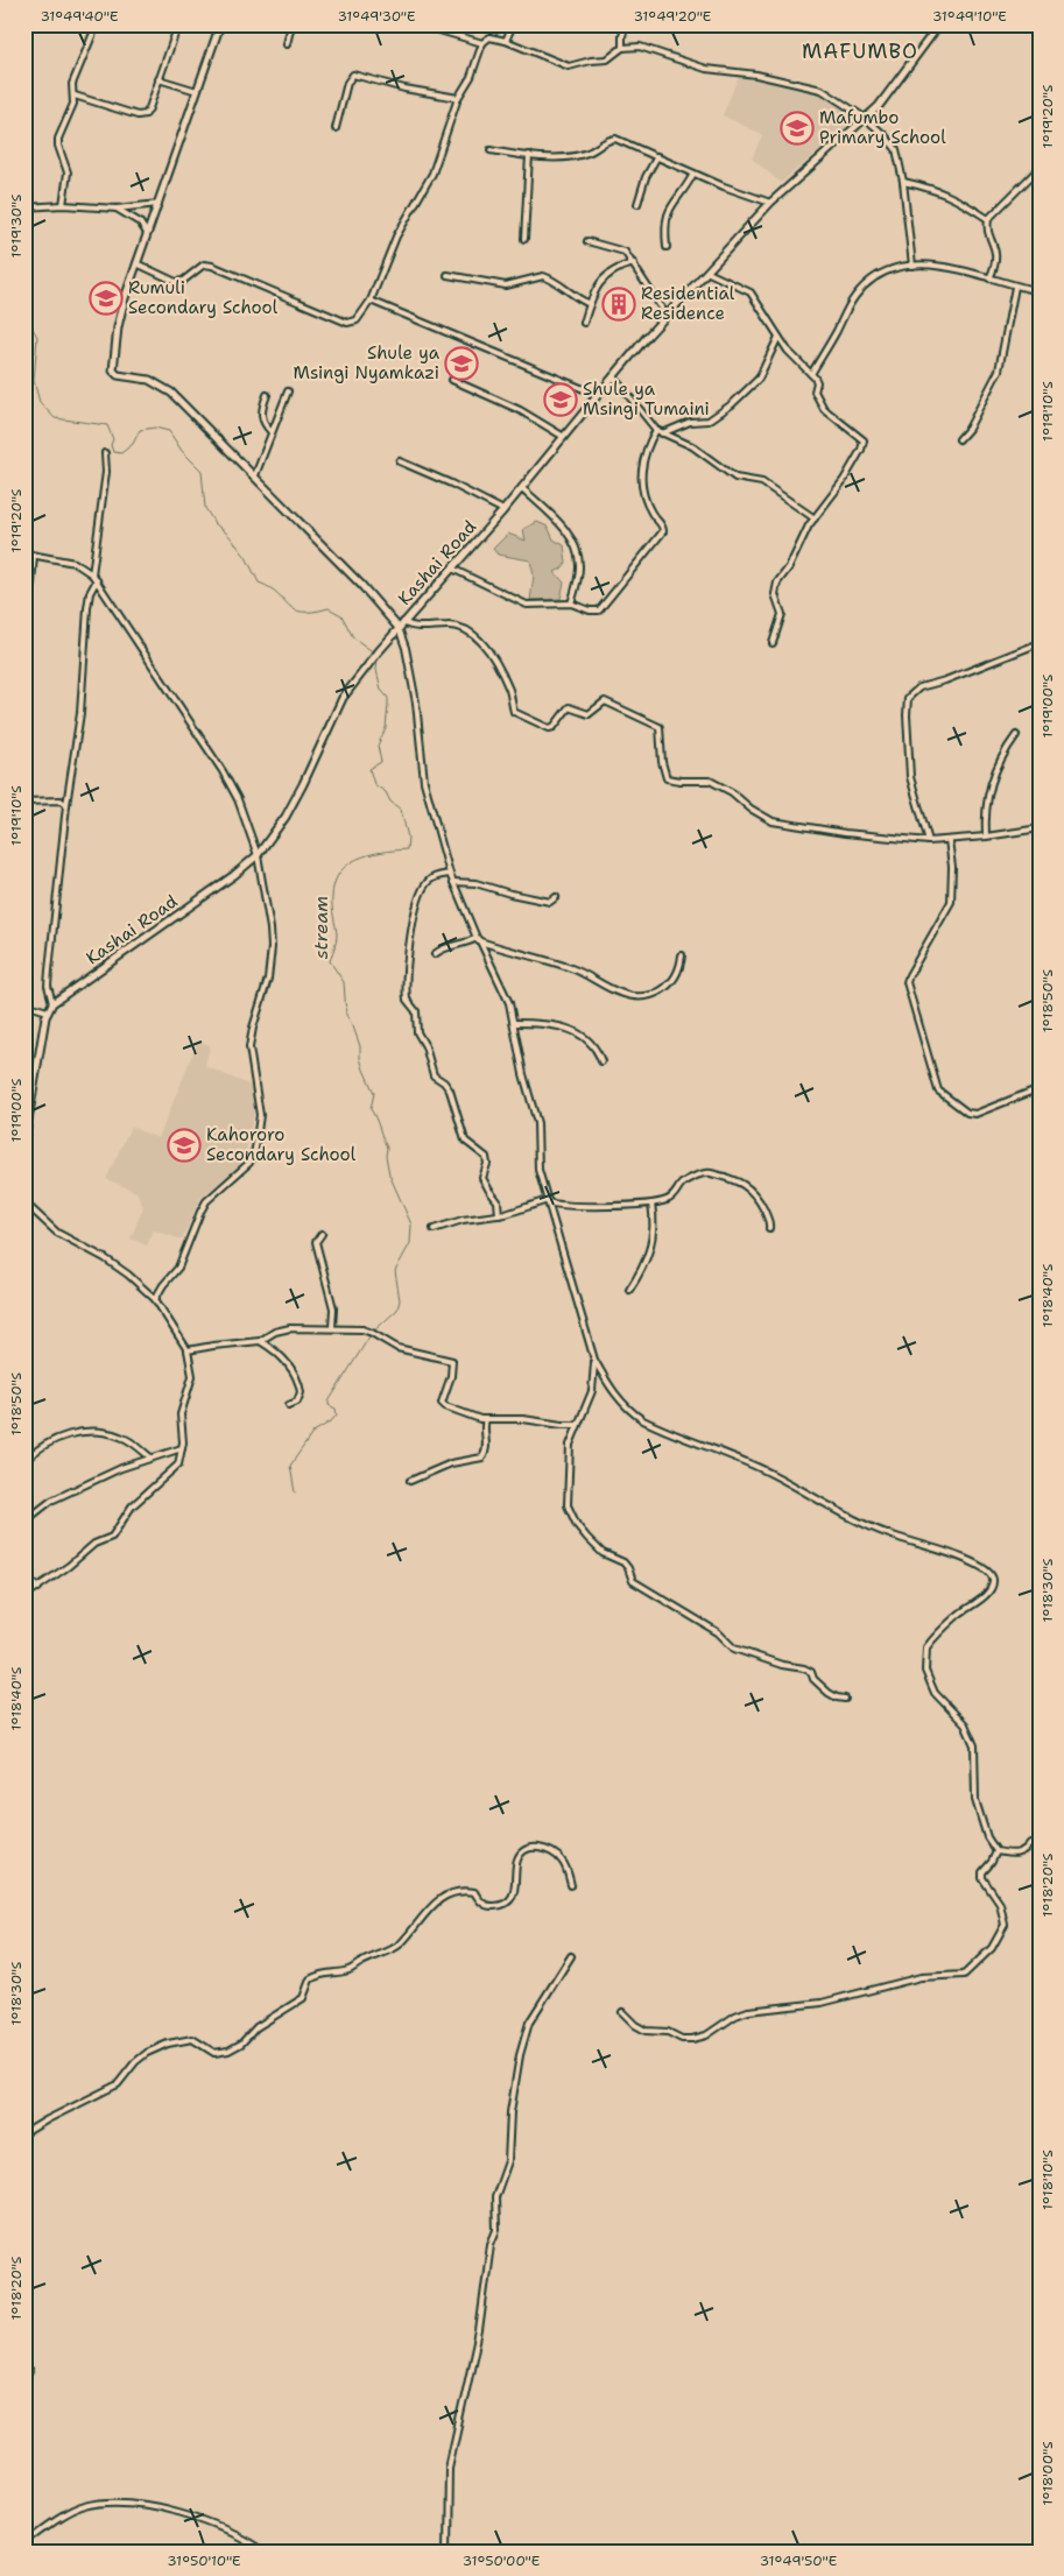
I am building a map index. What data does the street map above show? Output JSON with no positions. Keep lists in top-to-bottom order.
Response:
{
  "streets": {
    "street": ["Kashai Road"]
  },
  "districts": ["MAFUMBO"],
  "water": ["stream"],
  "places": {
    "school or university": [
      "Mafumbo Primary School",
      "Rumuli Secondary School",
      "Shule ya Msingi Nyamkazi",
      "Shule ya Msingi Tumaini",
      "Kahororo Secondary School"
    ],
    "building": ["Residential Residence"]
  },
  "coordinates": [
    "31°49'40\"E",
    "31°49'30\"E",
    "31°49'20\"E",
    "31°49'10\"E",
    "1°19'20\"S",
    "1°19'30\"S",
    "1°19'10\"S",
    "1°19'00\"S",
    "1°18'50\"S",
    "1°18'40\"S",
    "1°18'30\"S",
    "1°18'20\"S",
    "1°18'10\"S",
    "1°18'00\"S",
    "31°50'10\"E",
    "31°50'00\"E",
    "31°49'50\"E"
  ]
}
